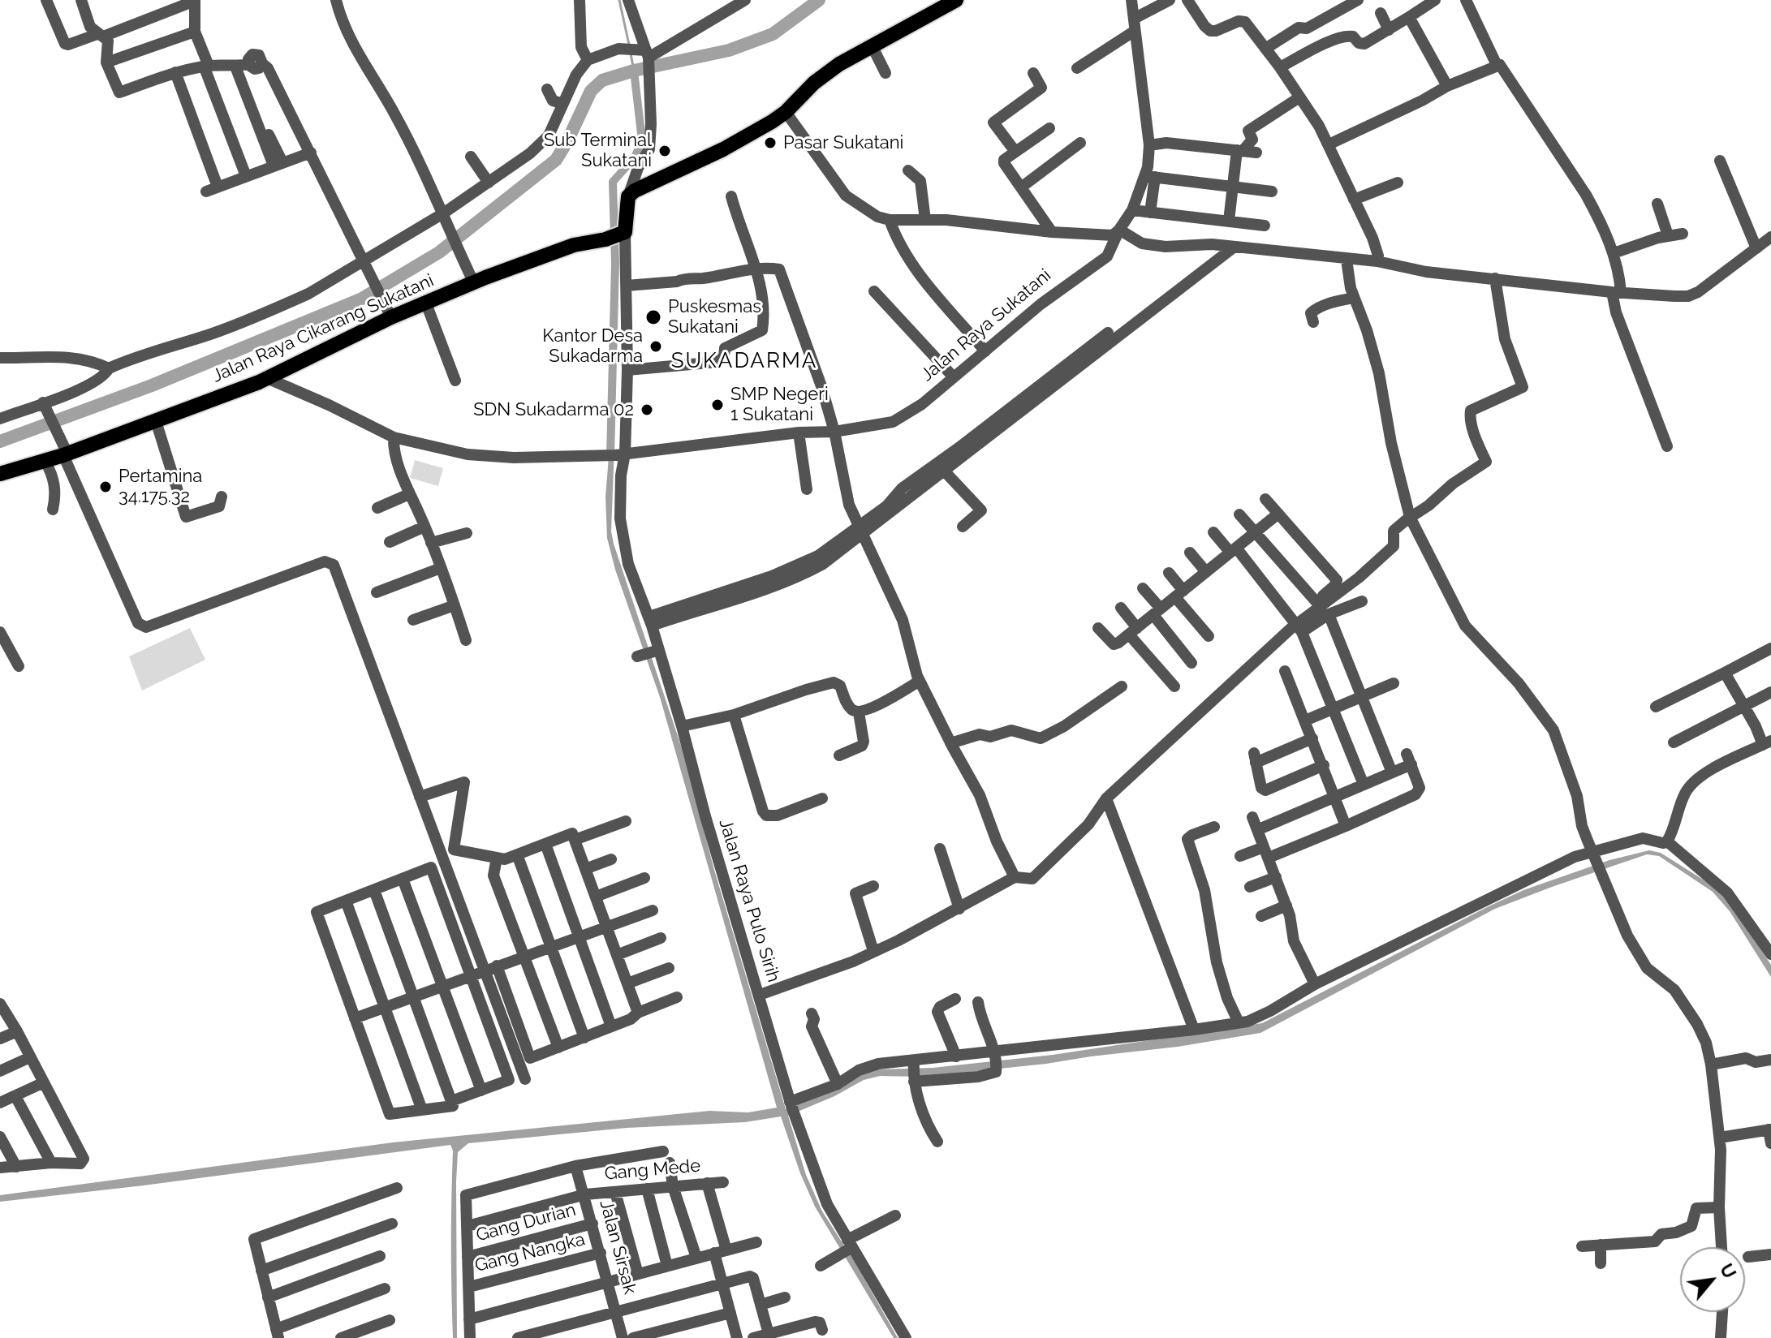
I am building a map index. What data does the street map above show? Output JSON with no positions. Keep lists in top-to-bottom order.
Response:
{
  "streets": {
    "main road": ["Jalan Raya Cikarang Sukatani"],
    "street": [
      "Jalan Raya Sukatani",
      "Jalan Raya Pulo Sirih",
      "Gang Mede",
      "Gang Durian",
      "Jalan Sirsak",
      "Gang Nangka"
    ]
  },
  "crossings": [
    ["Jalan Raya Sukatani", "Jalan Raya Cikarang Sukatani"],
    ["Jalan Raya Sukatani", "Jalan Raya Pulo Sirih"],
    ["Gang Mede", "Jalan Sirsak"],
    ["Gang Durian", "Jalan Sirsak"],
    ["Jalan Sirsak", "Gang Nangka"]
  ],
  "districts": ["SUKADARMA"],
  "places": [
    "Pasar Sukatani",
    "Sub Terminal Sukatani",
    "Puskesmas Sukatani",
    "Kantor Desa Sukadarma",
    "SMP Negeri 1 Sukatani",
    "SDN Sukadarma 02",
    "Pertamina 34.175.32"
  ],
  "north": "top right"
}
